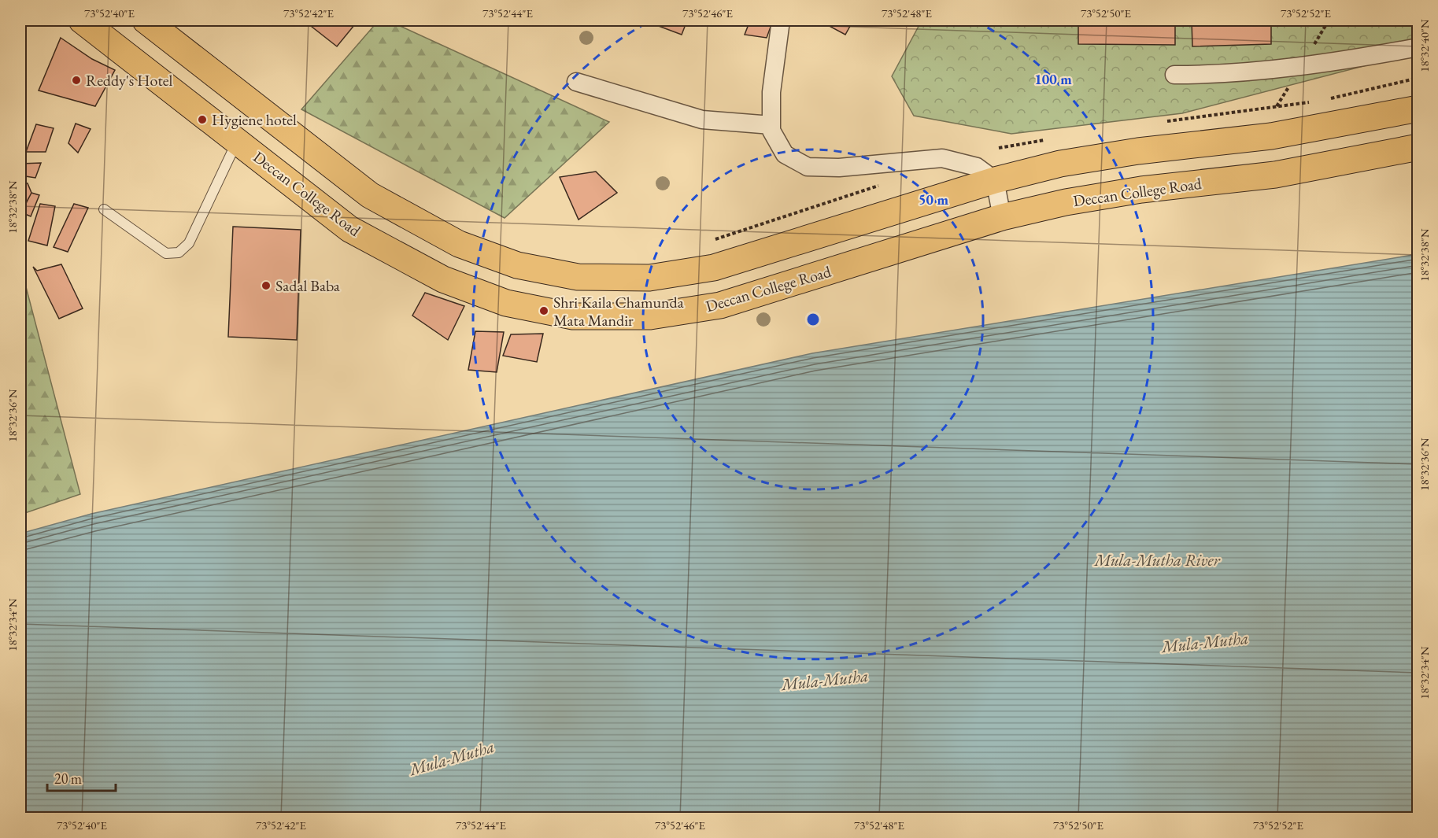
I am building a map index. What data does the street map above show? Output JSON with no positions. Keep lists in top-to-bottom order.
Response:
{
  "streets": {
    "main road": ["Deccan College Road"]
  },
  "water": ["Mula-Mutha River", "Mula-Mutha"],
  "places": [
    "Reddy's Hotel",
    "Hygiene hotel",
    "Sadal Baba",
    "Shri Kaila Chamunda Mata Mandir"
  ],
  "scale_bar": "20 m",
  "coordinates": [
    "73°52'40\"E",
    "73°52'42\"E",
    "73°52'44\"E",
    "73°52'46\"E",
    "73°52'48\"E",
    "73°52'50\"E",
    "73°52'52\"E",
    "18°32'40\"N",
    "18°32'38\"N",
    "18°32'36\"N",
    "18°32'34\"N"
  ],
  "rings": ["100 m", "50 m"]
}
